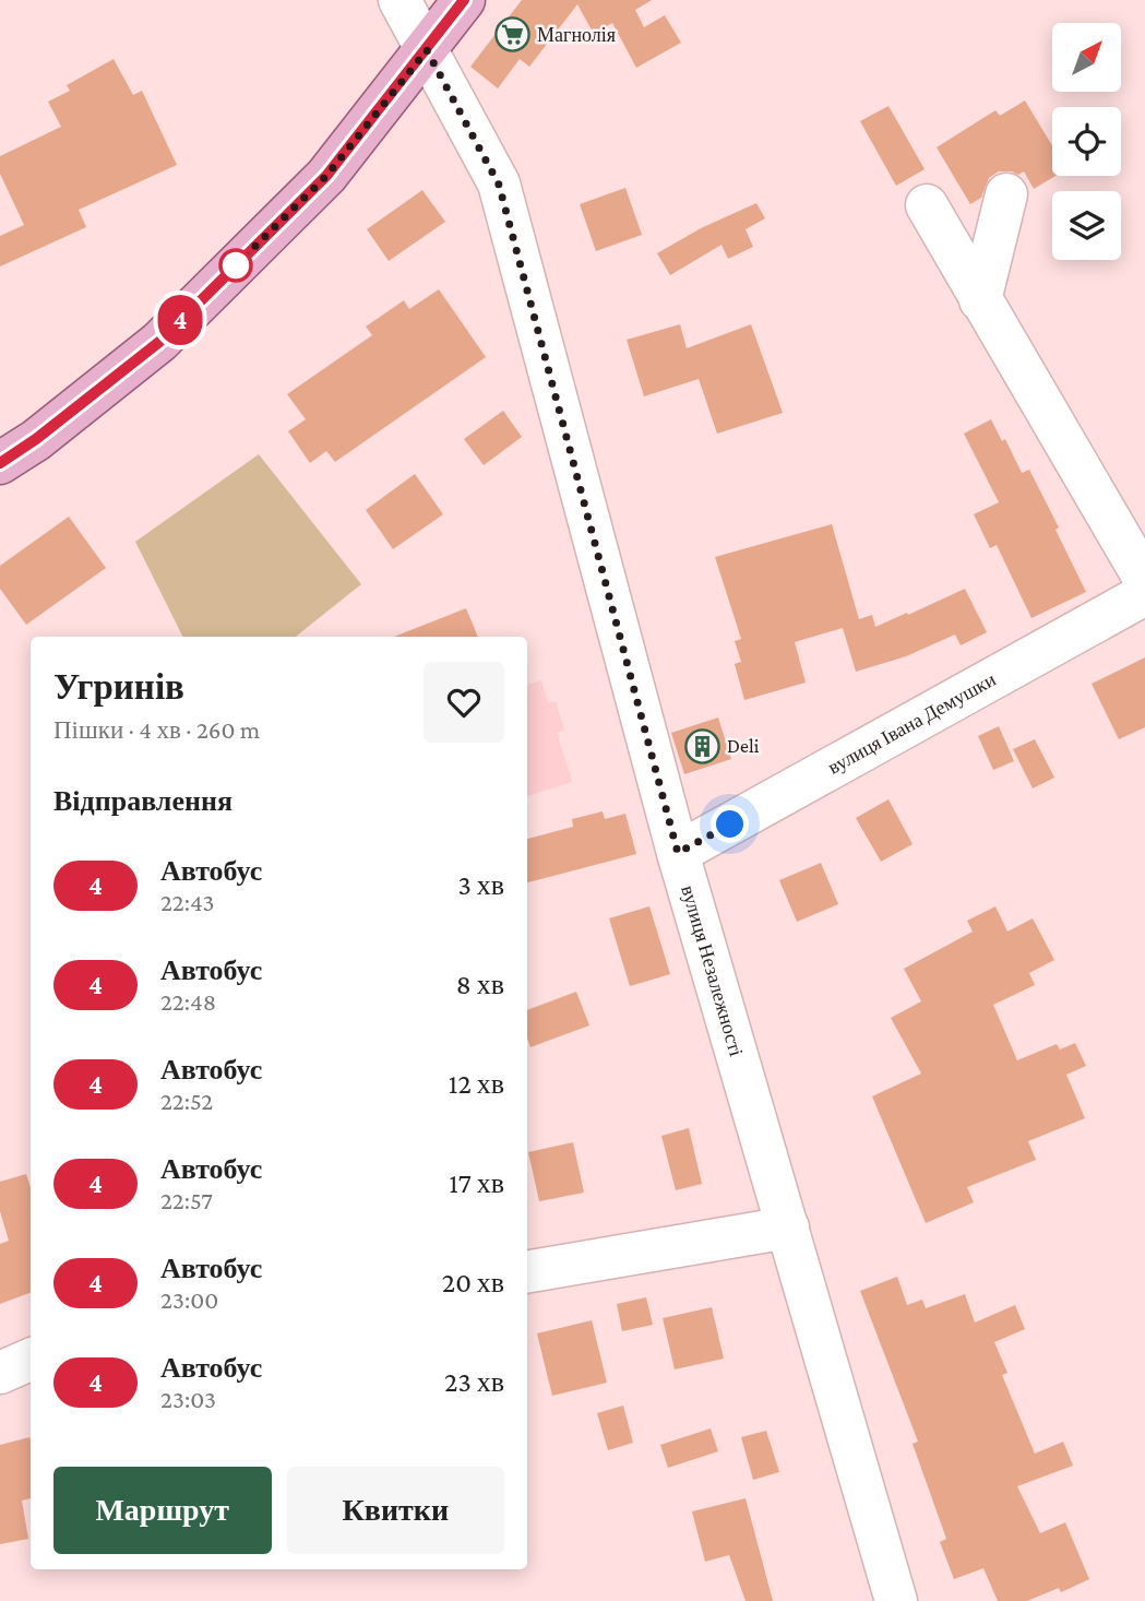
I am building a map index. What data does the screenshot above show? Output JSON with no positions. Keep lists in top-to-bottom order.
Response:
{
  "streets": {
    "street": ["вулиця Івана Демушки", "вулиця Незалежності"]
  },
  "crossings": [
    ["вулиця Івана Демушки", "вулиця Незалежності"]
  ],
  "places": {
    "supermarket": ["Магнолія"],
    "building": ["Deli"]
  },
  "lines": ["bus line 4"],
  "north": "top right",
  "page": {
    "on_map": "4",
    "heading": [
      ["Угринів", "Пішки · 4 хв · 260 m"],
      "Відправлення"
    ],
    "list": [
      {
        "mark": "4",
        "name": "Автобус",
        "note": "22:43",
        "value": "3 хв"
      },
      {
        "mark": "4",
        "name": "Автобус",
        "note": "22:48",
        "value": "8 хв"
      },
      {
        "mark": "4",
        "name": "Автобус",
        "note": "22:52",
        "value": "12 хв"
      },
      {
        "mark": "4",
        "name": "Автобус",
        "note": "22:57",
        "value": "17 хв"
      },
      {
        "mark": "4",
        "name": "Автобус",
        "note": "23:00",
        "value": "20 хв"
      },
      {
        "mark": "4",
        "name": "Автобус",
        "note": "23:03",
        "value": "23 хв"
      }
    ],
    "buttons": ["Маршрут", "Квитки"]
  }
}
